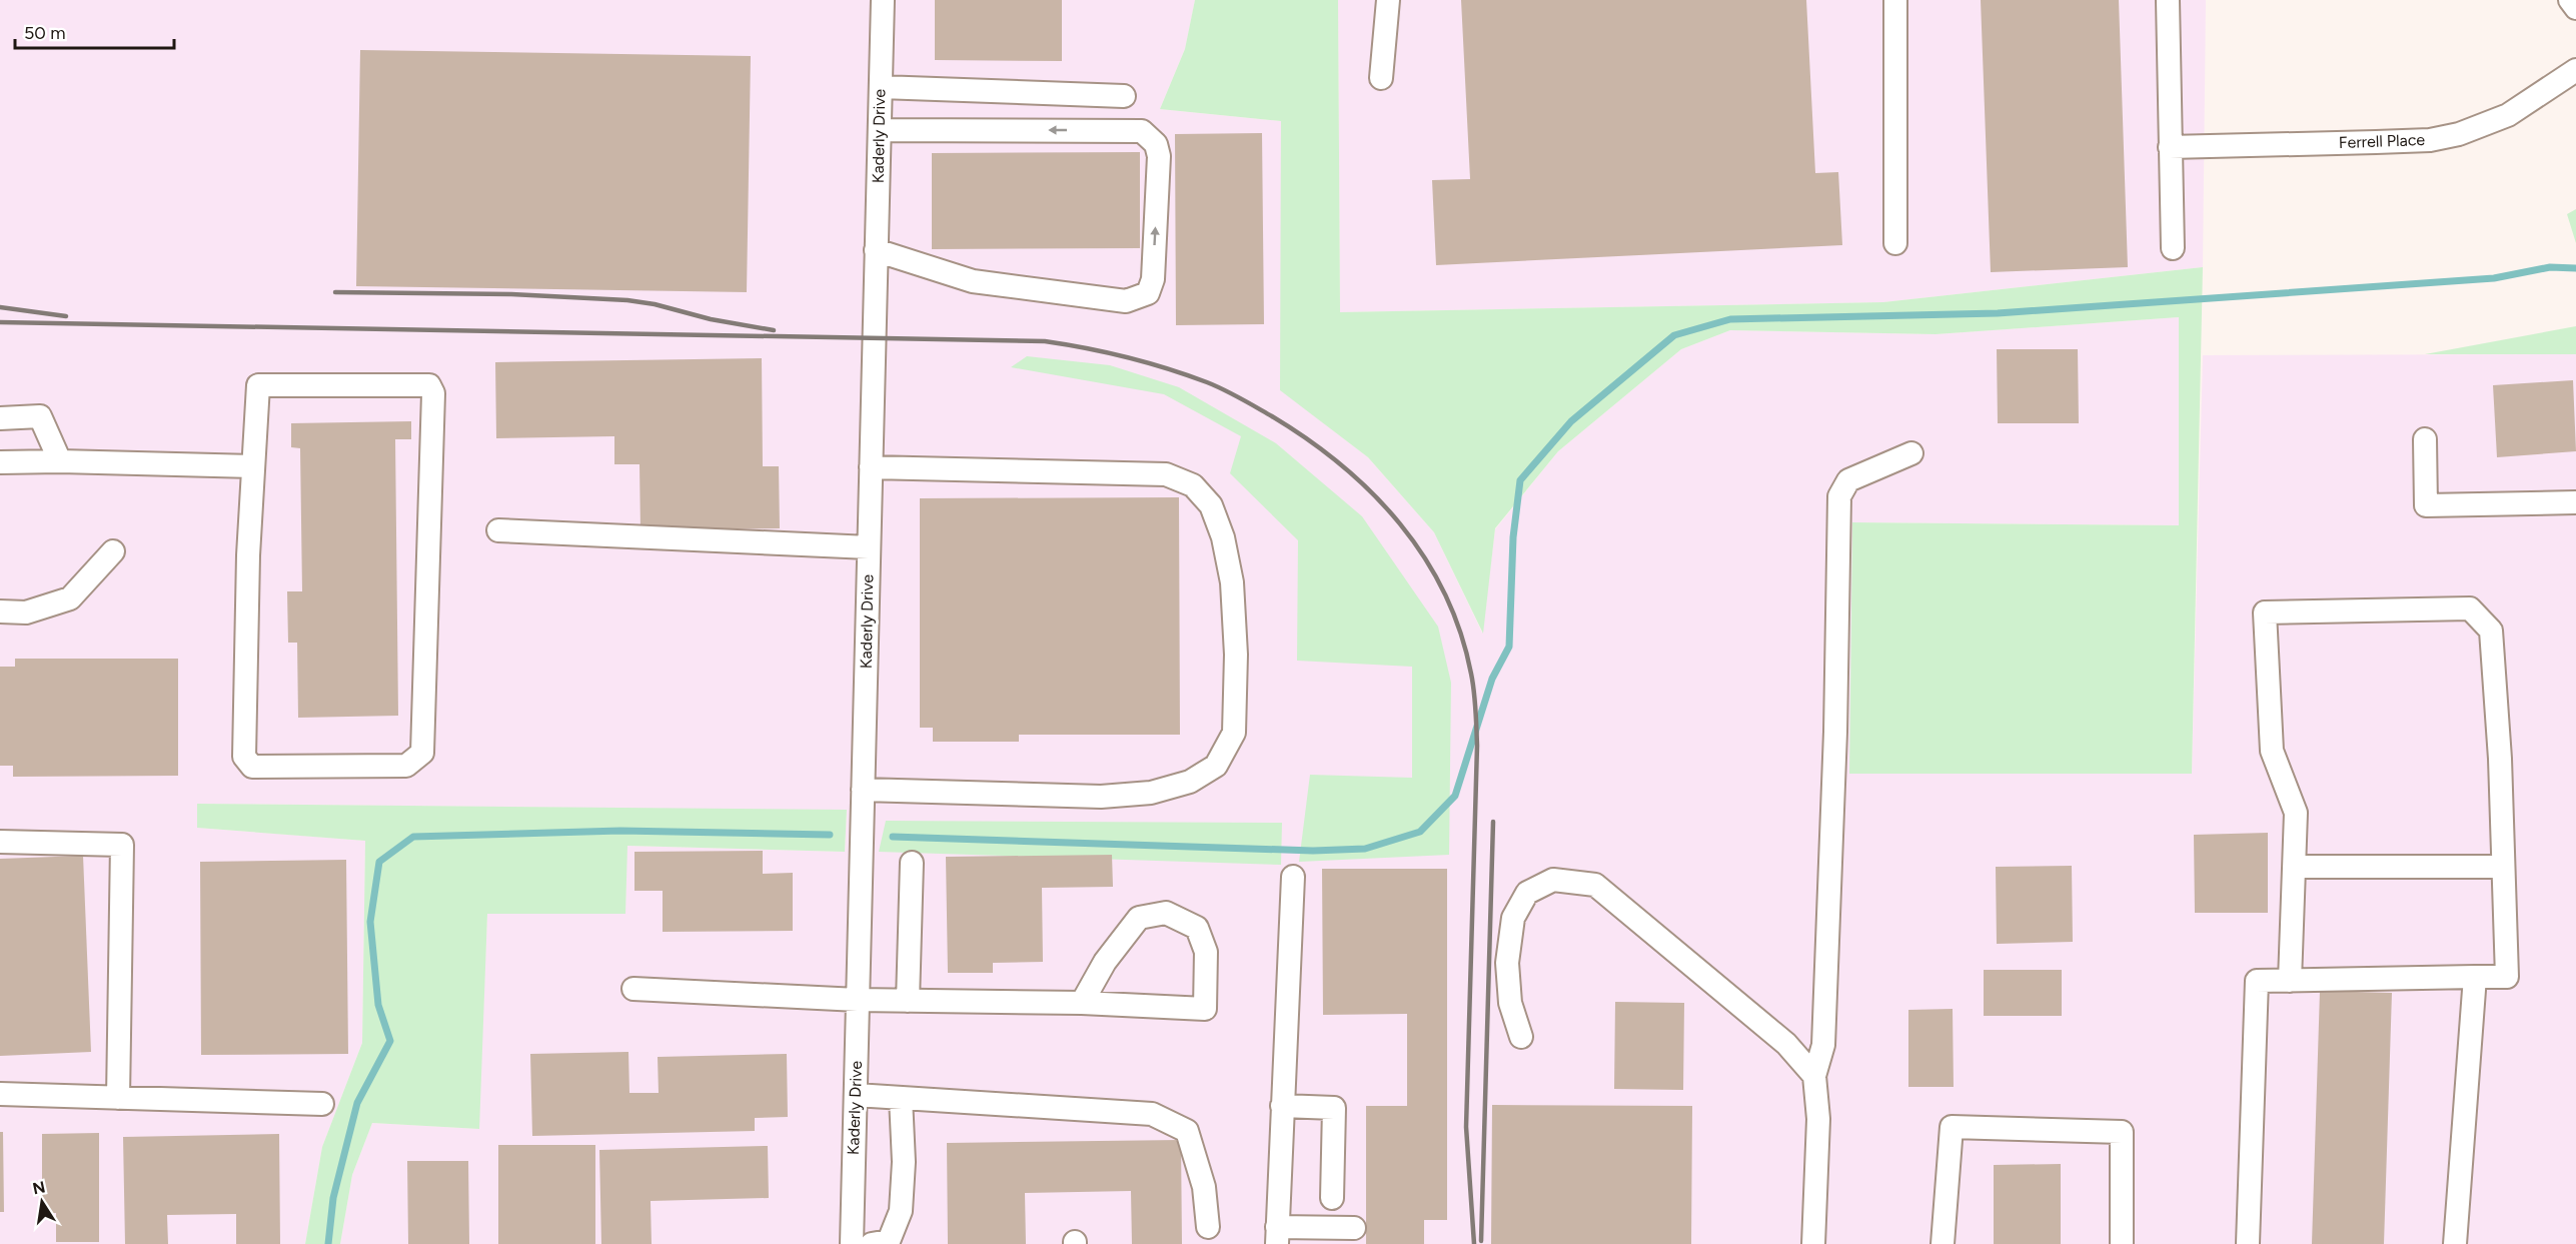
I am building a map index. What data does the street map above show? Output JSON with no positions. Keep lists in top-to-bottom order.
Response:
{
  "streets": {
    "street": ["Kaderly Drive", "Ferrell Place"]
  },
  "scale_bar": "50 m",
  "north": "top"
}
